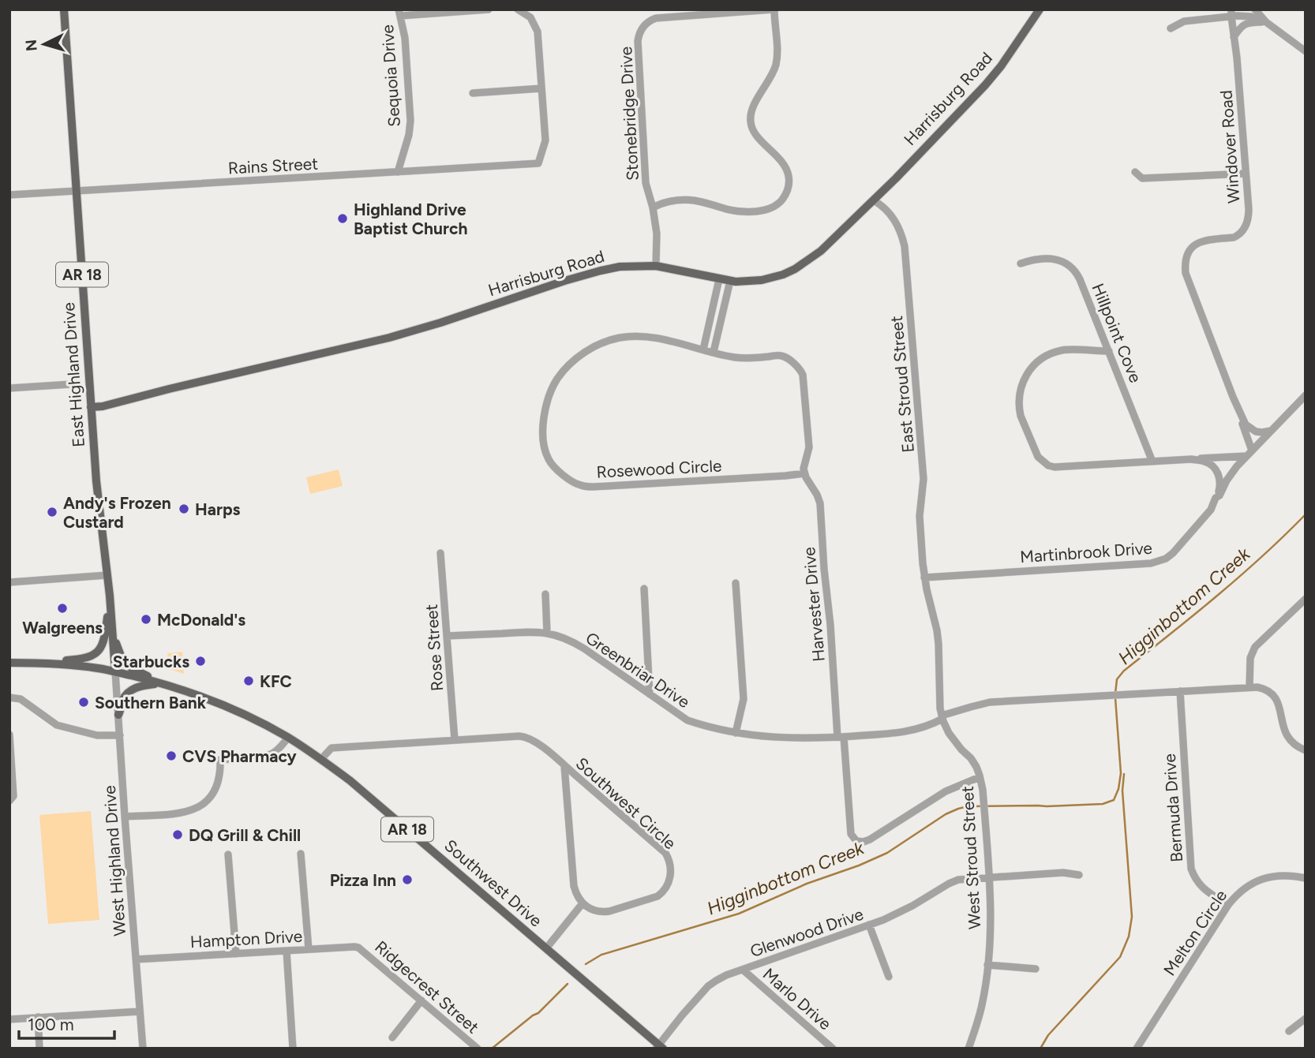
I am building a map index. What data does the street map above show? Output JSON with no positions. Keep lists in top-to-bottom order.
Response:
{
  "streets": {
    "main road": [
      "Harrisburg Road",
      "AR 18",
      "East Highland Drive",
      "Southwest Drive"
    ],
    "street": [
      "Sequoia Drive",
      "Stonebridge Drive",
      "Windover Road",
      "Rains Street",
      "Hillpoint Cove",
      "East Stroud Street",
      "Rosewood Circle",
      "Martinbrook Drive",
      "Harvester Drive",
      "Rose Street",
      "Greenbriar Drive",
      "Southwest Circle",
      "Bermuda Drive",
      "West Stroud Street",
      "West Highland Drive",
      "Glenwood Drive",
      "Melton Circle",
      "Hampton Drive",
      "Ridgecrest Street",
      "Marlo Drive"
    ]
  },
  "crossings": [
    ["Sequoia Drive", "Rains Street"],
    ["Harrisburg Road", "Stonebridge Drive"],
    ["Harrisburg Road", "East Highland Drive"],
    ["Harrisburg Road", "East Stroud Street"],
    ["Windover Road", "Martinbrook Drive"],
    ["Rains Street", "East Highland Drive"],
    ["East Highland Drive", "West Highland Drive"],
    ["East Highland Drive", "Southwest Drive"],
    ["East Stroud Street", "Martinbrook Drive"],
    ["East Stroud Street", "West Stroud Street"],
    ["Rosewood Circle", "Harvester Drive"],
    ["Martinbrook Drive", "West Stroud Street"],
    ["Harvester Drive", "Greenbriar Drive"],
    ["Harvester Drive", "West Stroud Street"],
    ["Rose Street", "Greenbriar Drive"],
    ["Rose Street", "Southwest Circle"],
    ["Greenbriar Drive", "Bermuda Drive"],
    ["Greenbriar Drive", "West Stroud Street"],
    ["Southwest Circle", "Southwest Drive"],
    ["Bermuda Drive", "Melton Circle"],
    ["West Stroud Street", "Glenwood Drive"],
    ["West Highland Drive", "Southwest Drive"],
    ["West Highland Drive", "Hampton Drive"],
    ["Southwest Drive", "Glenwood Drive"],
    ["Glenwood Drive", "Marlo Drive"],
    ["Hampton Drive", "Ridgecrest Street"]
  ],
  "water": ["Higginbottom Creek"],
  "places": [
    "Highland Drive Baptist Church",
    "Harps",
    "Andy's Frozen Custard",
    "Walgreens",
    "McDonald's",
    "Starbucks",
    "KFC",
    "Southern Bank",
    "CVS Pharmacy",
    "DQ Grill & Chill",
    "Pizza Inn"
  ],
  "scale_bar": "100 m",
  "north": "left"
}
